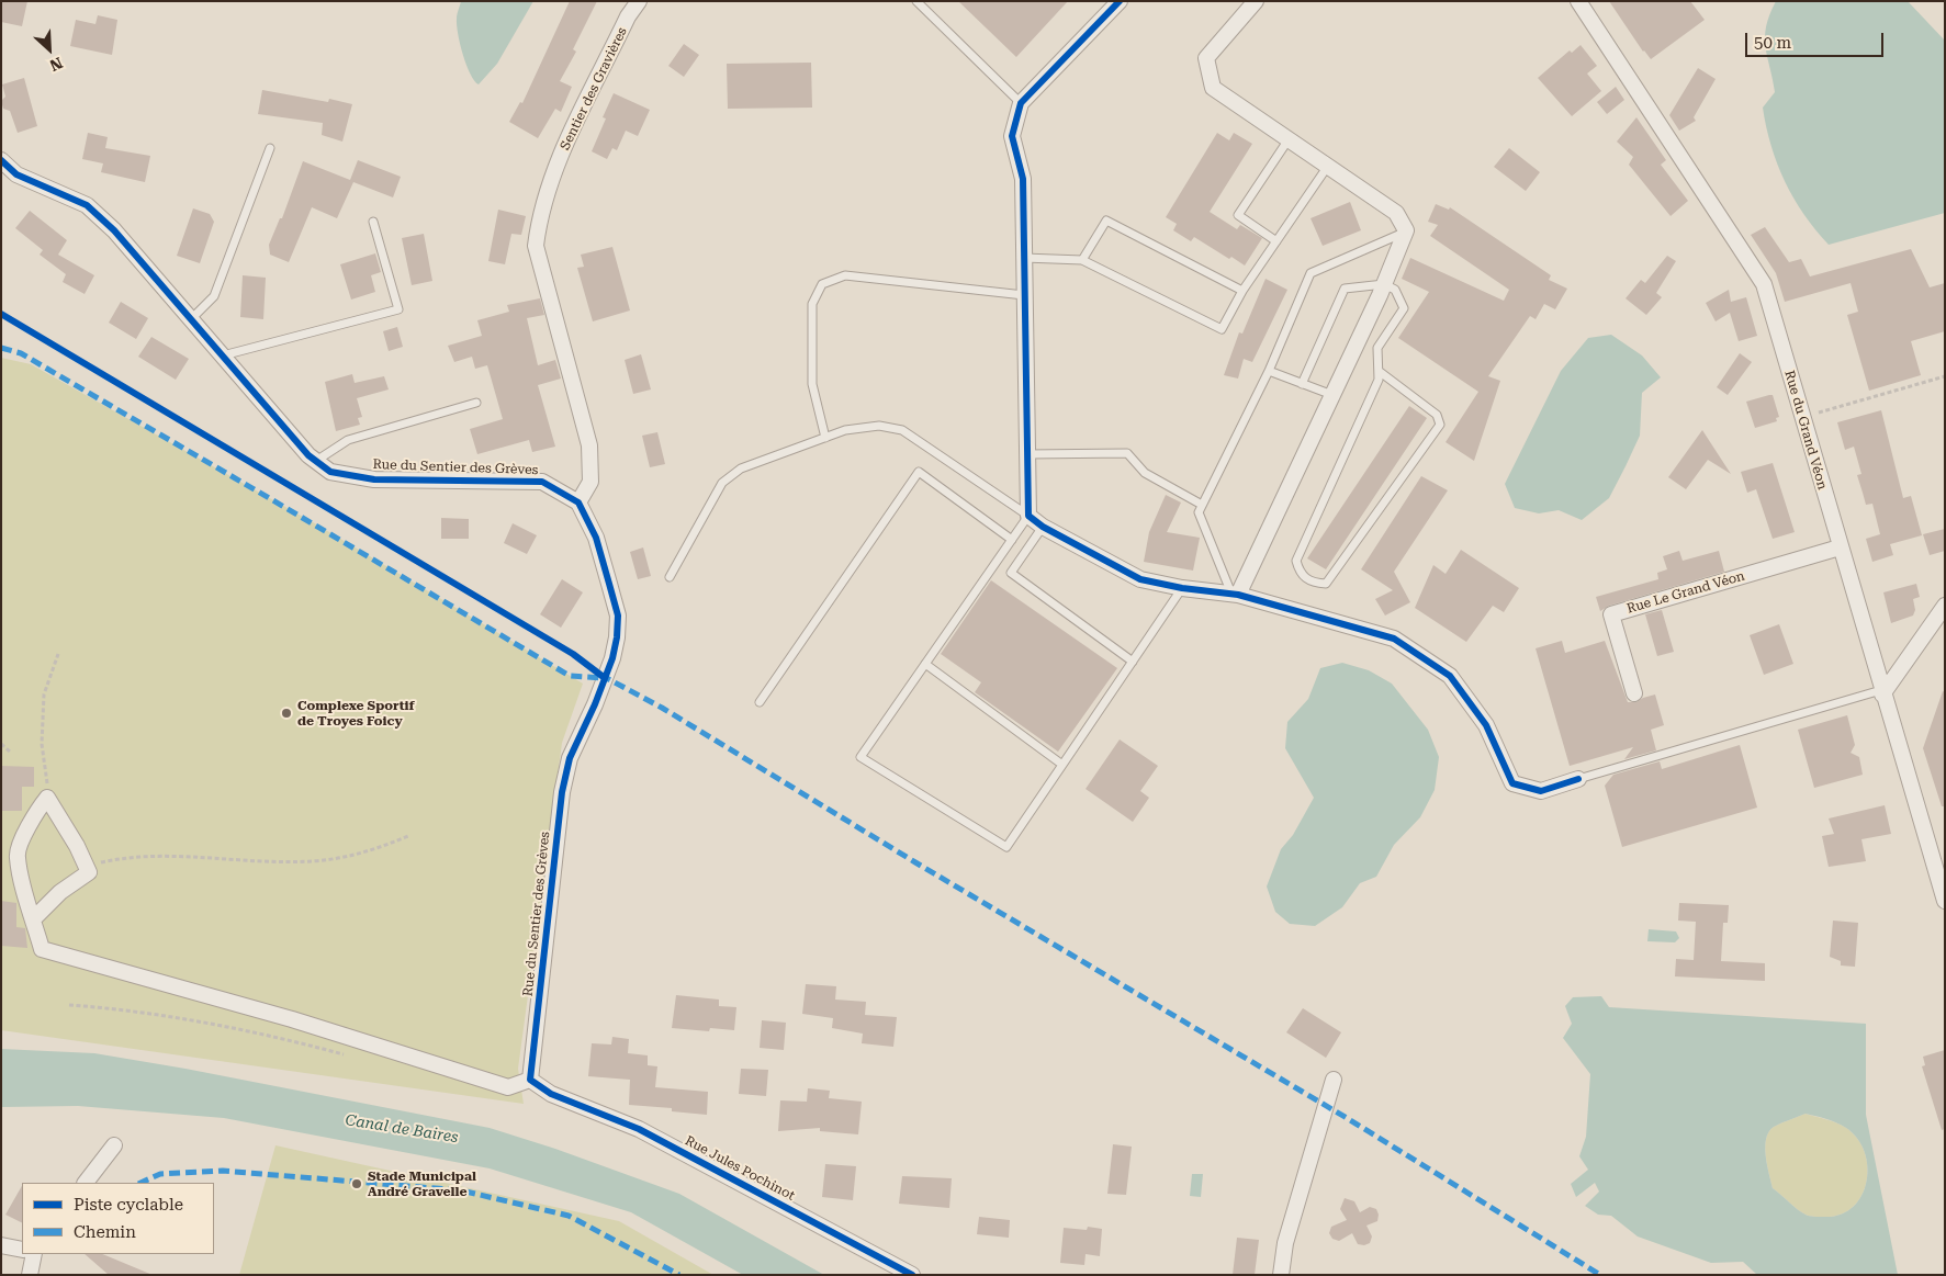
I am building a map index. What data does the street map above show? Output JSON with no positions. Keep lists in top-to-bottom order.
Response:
{
  "streets": {
    "street": [
      "Sentier des Gravières",
      "Rue du Grand Véon",
      "Rue du Sentier des Grèves",
      "Rue Le Grand Véon",
      "Rue Jules Pochinot"
    ]
  },
  "crossings": [
    ["Sentier des Gravières", "Rue du Sentier des Grèves"],
    ["Rue du Grand Véon", "Rue Le Grand Véon"],
    ["Rue du Sentier des Grèves", "Rue Jules Pochinot"]
  ],
  "water": ["Canal de Baires"],
  "places": ["Complexe Sportif de Troyes Foicy", "Stade Municipal André Gravelle"],
  "legend": ["Piste cyclable", "Chemin"],
  "scale_bar": "50 m",
  "north": "bottom right"
}
